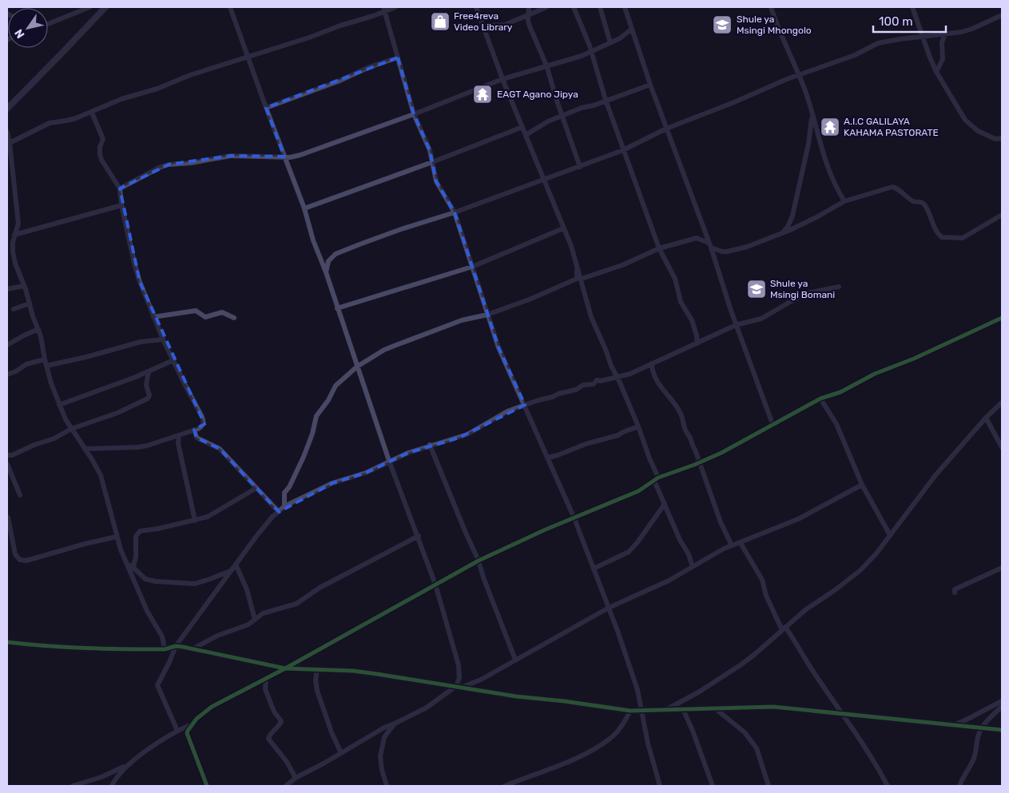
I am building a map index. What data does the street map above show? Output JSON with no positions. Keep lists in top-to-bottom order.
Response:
{
  "places": {
    "shop": ["Free4reva Video Library"],
    "school or university": ["Shule ya Msingi Mhongolo", "Shule ya Msingi Bomani"],
    "temple": ["EAGT Agano Jipya", "A.I.C GALILAYA KAHAMA PASTORATE"]
  },
  "scale_bar": "100 m",
  "north": "bottom left"
}
